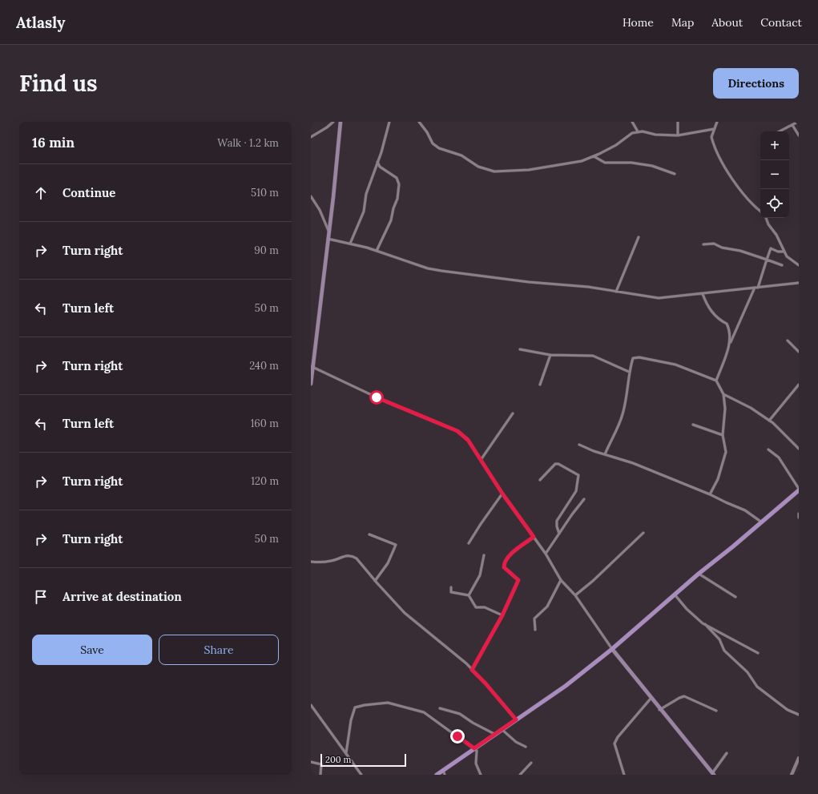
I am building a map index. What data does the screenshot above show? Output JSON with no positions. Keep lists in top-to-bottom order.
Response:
{
  "scale_bar": "200 m",
  "page": {
    "header": "Atlasly",
    "nav": [
      "Home",
      "Map",
      "About",
      "Contact"
    ],
    "buttons": [
      "Directions",
      ["Save", "Share"]
    ],
    "title": "Find us",
    "heading": ["16 min", "Walk · 1.2 km"],
    "map_buttons": ["+", "−"],
    "list": [
      ["Continue", "510 m"],
      ["Turn right", "90 m"],
      ["Turn left", "50 m"],
      ["Turn right", "240 m"],
      ["Turn left", "160 m"],
      ["Turn right", "120 m"],
      ["Turn right", "50 m"],
      "Arrive at destination"
    ],
    "scale": "200 m"
  }
}
